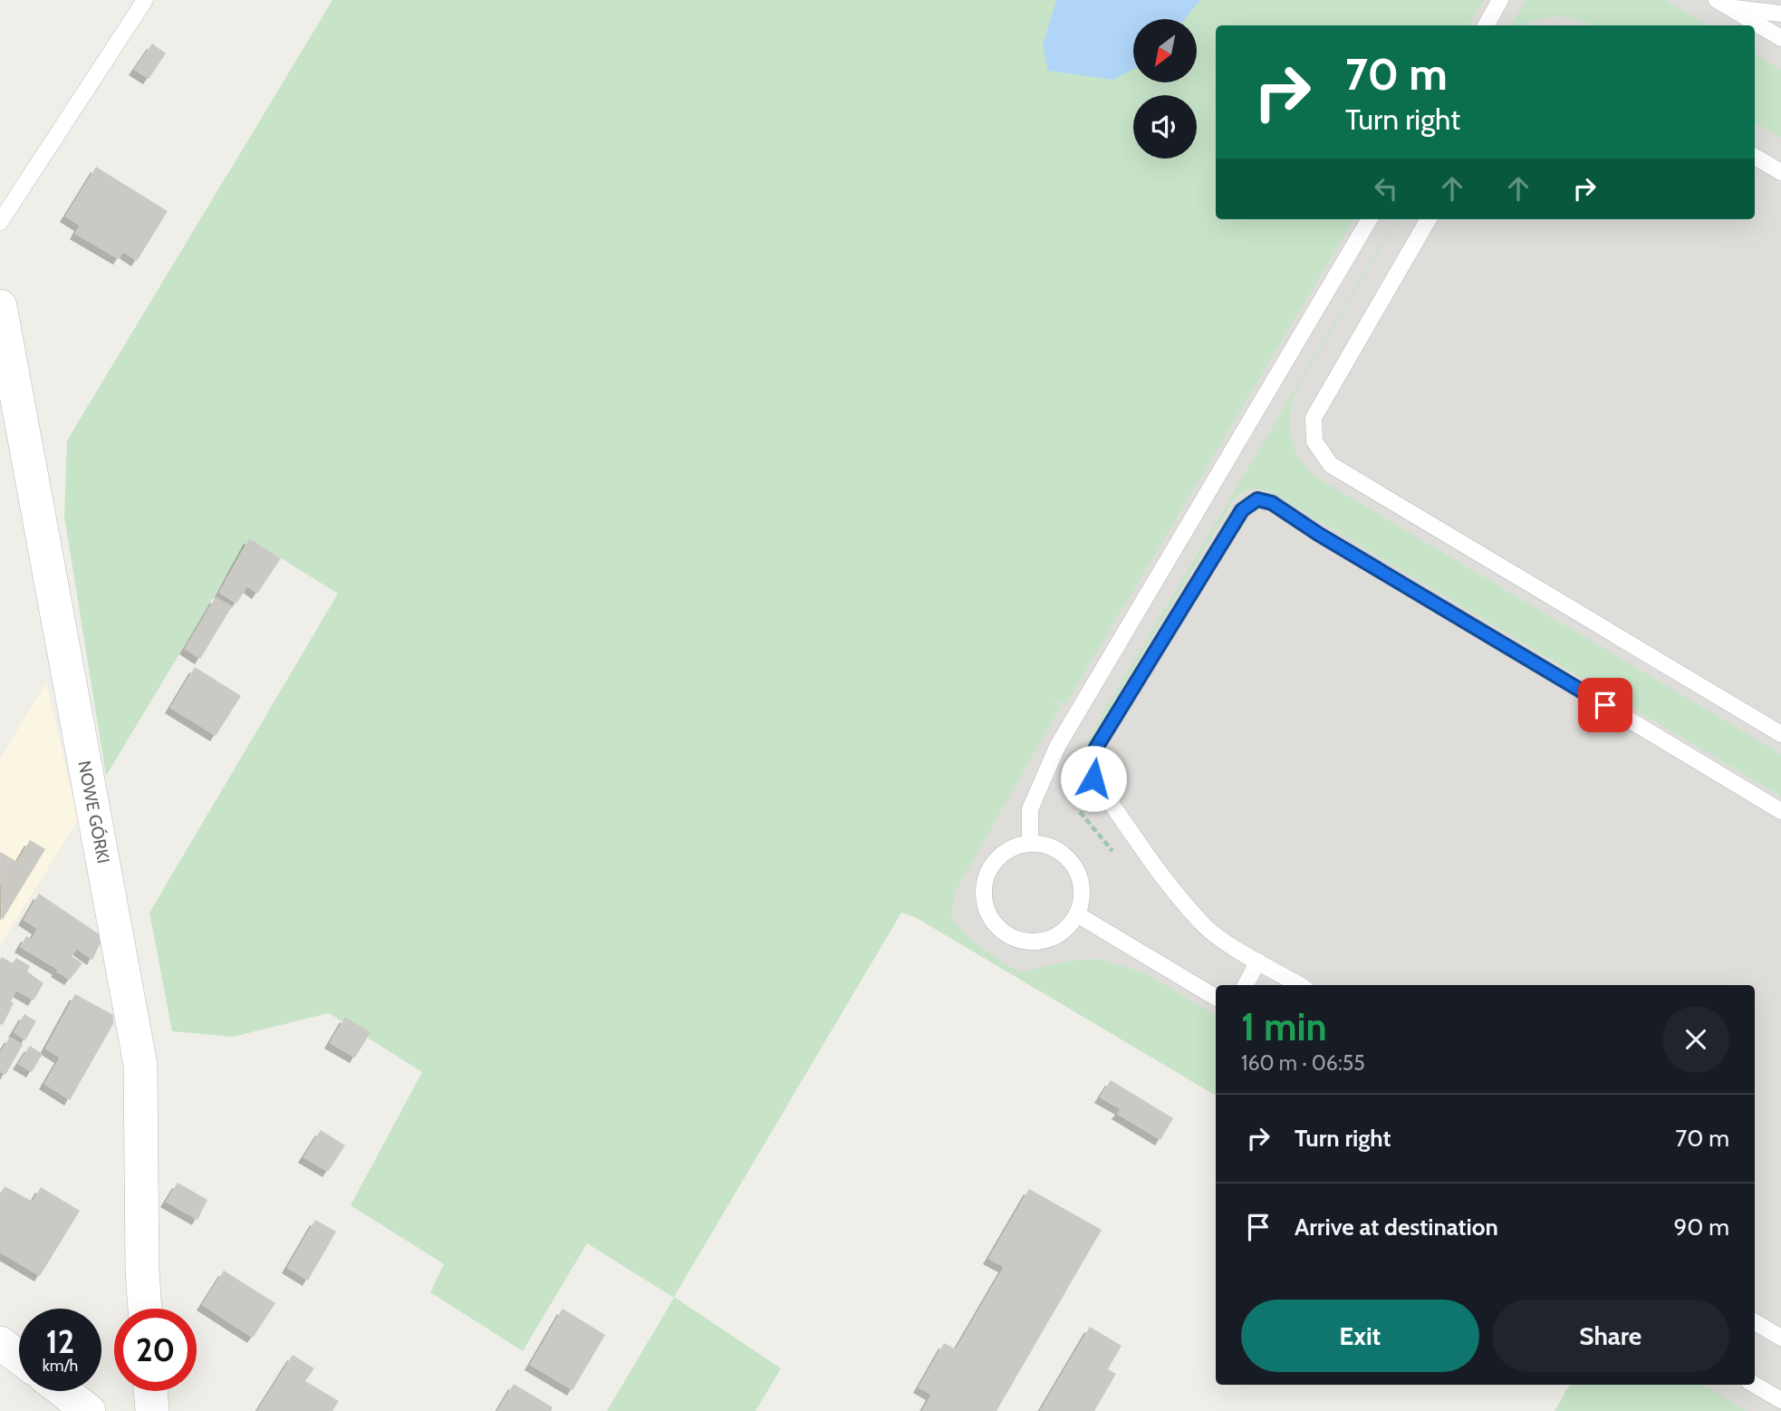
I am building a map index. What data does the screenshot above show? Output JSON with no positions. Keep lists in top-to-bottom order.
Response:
{
  "streets": {
    "street": ["NOWE GÓRKI"]
  },
  "north": "bottom left",
  "page": {
    "turn": ["70 m", "Turn right"],
    "heading": ["1 min", "160 m · 06:55"],
    "list": [
      {
        "name": "Turn right",
        "value": "70 m"
      },
      {
        "name": "Arrive at destination",
        "value": "90 m"
      }
    ],
    "buttons": ["Exit", "Share"],
    "speed": "12 km/h",
    "limit": "20"
  }
}
